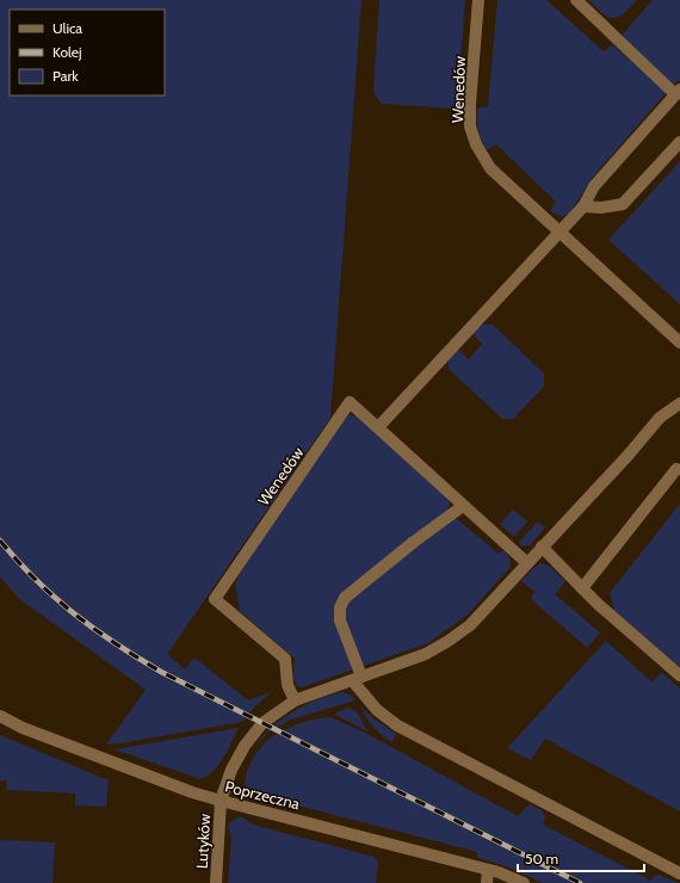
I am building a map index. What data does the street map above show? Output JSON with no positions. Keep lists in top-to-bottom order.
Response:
{
  "streets": {
    "street": ["Wenedów", "Poprzeczna", "Lutyków"]
  },
  "crossings": [
    ["Poprzeczna", "Lutyków"]
  ],
  "legend": ["Ulica", "Kolej", "Park"],
  "scale_bar": "50 m"
}
